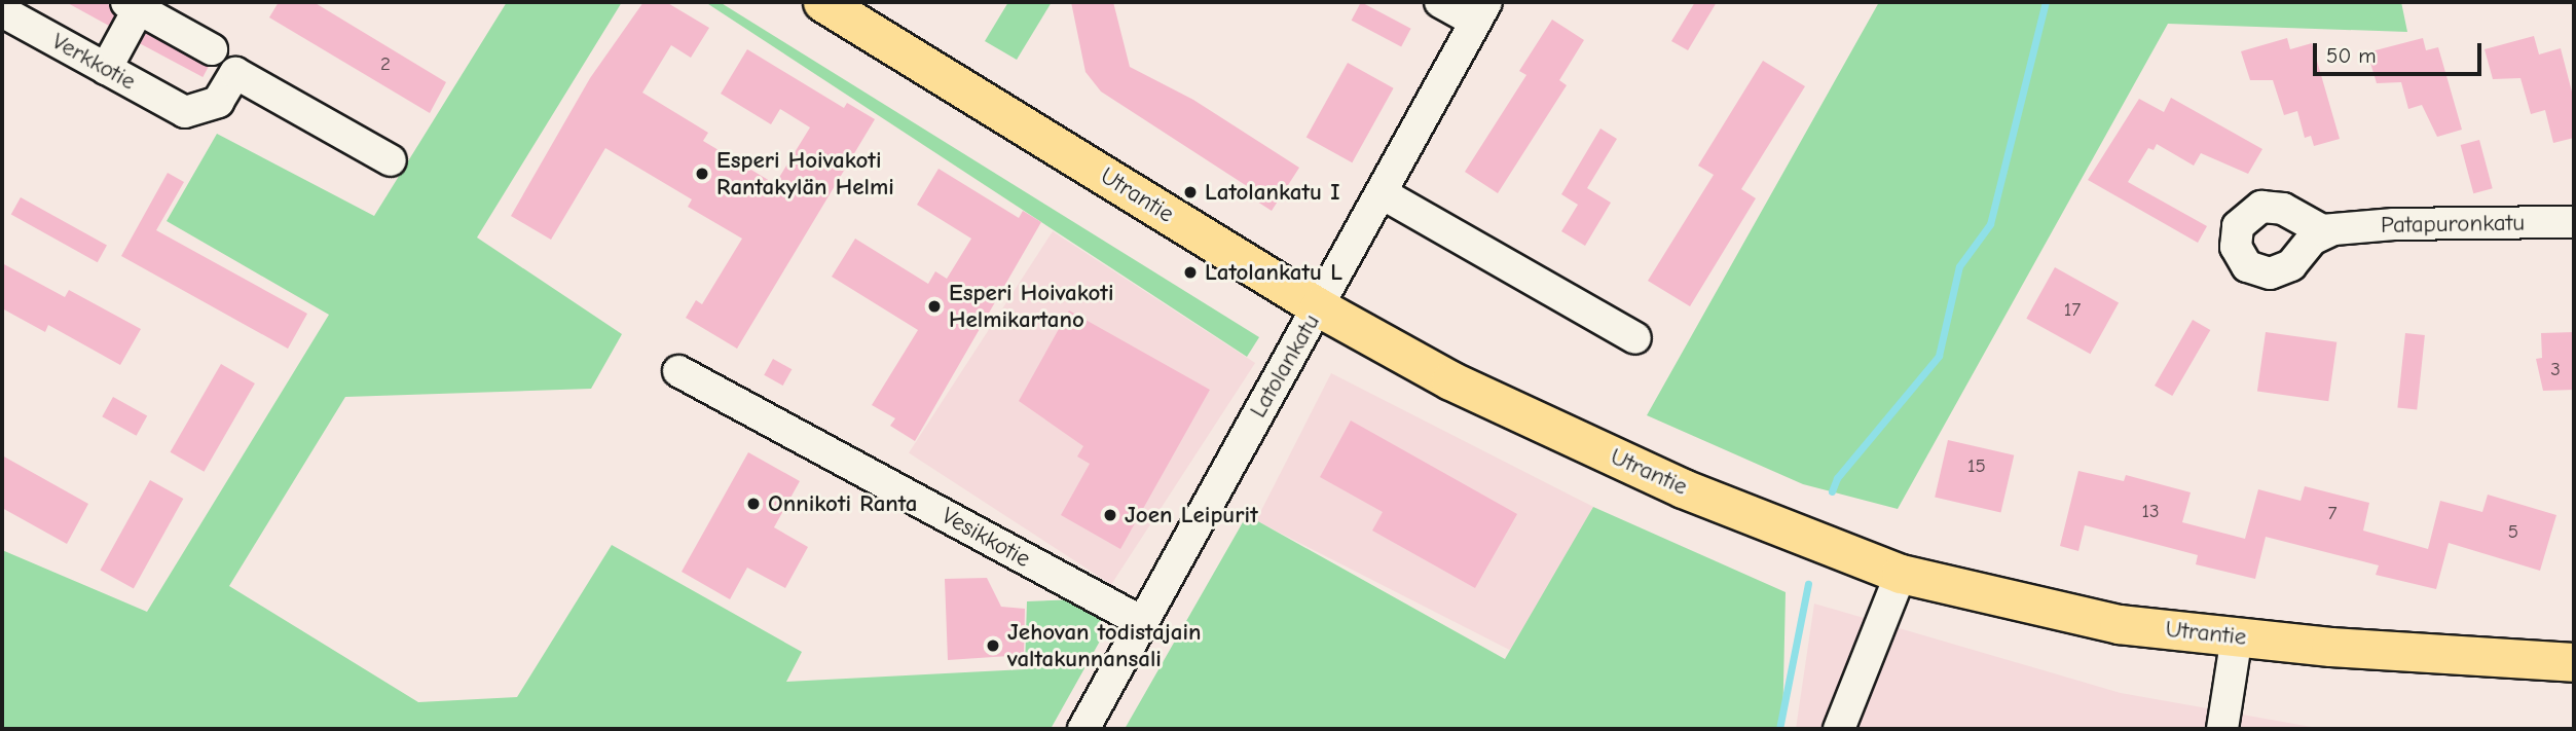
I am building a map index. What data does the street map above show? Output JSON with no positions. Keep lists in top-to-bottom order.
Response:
{
  "streets": {
    "main road": ["Utrantie"],
    "street": [
      "Verkkotie",
      "Patapuronkatu",
      "Latolankatu",
      "Vesikkotie"
    ]
  },
  "crossings": [
    ["Utrantie", "Latolankatu"],
    ["Latolankatu", "Vesikkotie"]
  ],
  "places": [
    "Esperi Hoivakoti Rantakylän Helmi",
    "Latolankatu I",
    "Latolankatu L",
    "Esperi Hoivakoti Helmikartano",
    "Onnikoti Ranta",
    "Joen Leipurit",
    "Jehovan todistajain valtakunnansali"
  ],
  "house_numbers": [
    "2",
    "17",
    "3",
    "15",
    "13",
    "7",
    "5"
  ],
  "scale_bar": "50 m"
}
